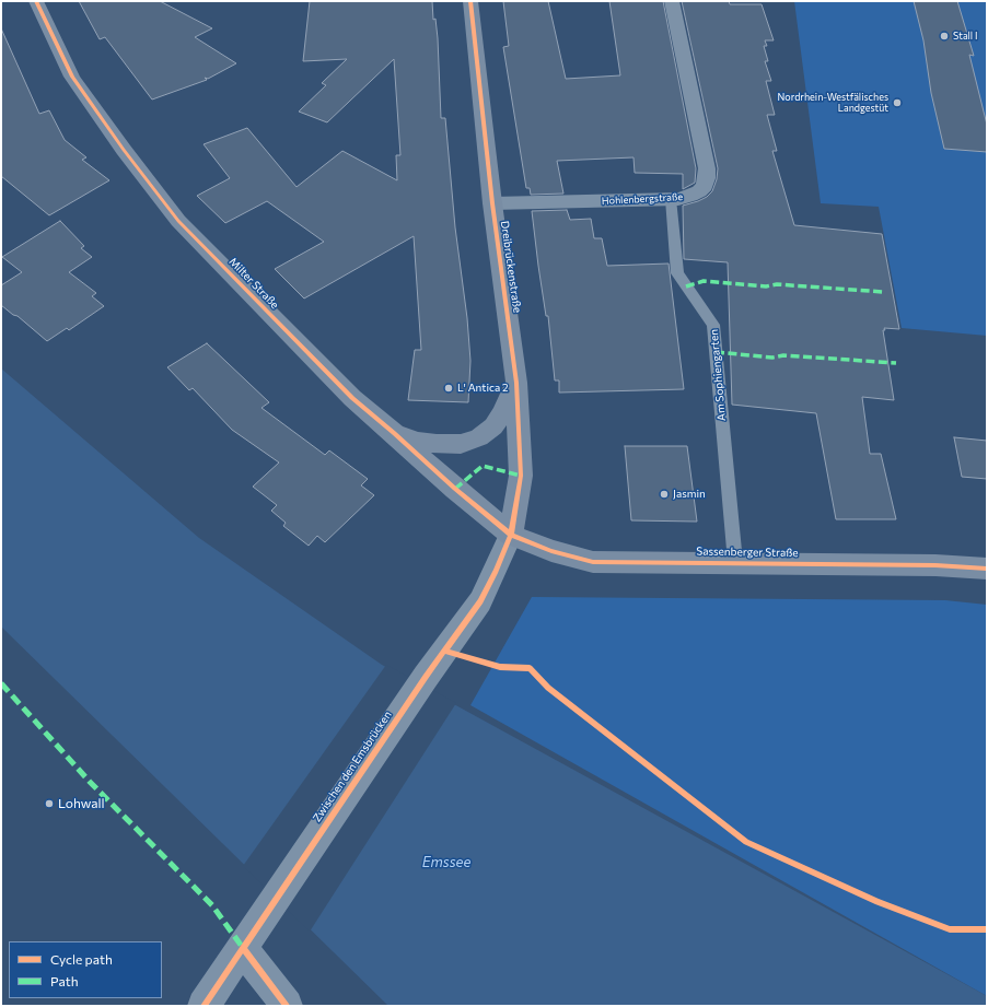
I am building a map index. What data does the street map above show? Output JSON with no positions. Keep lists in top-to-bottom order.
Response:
{
  "streets": {
    "street": [
      "Hohlenbergstraße",
      "Dreibrückenstraße",
      "Milter Straße",
      "Sassenberger Straße",
      "Zwischen den Emsbrücken"
    ],
    "lane": ["Am Sophiengarten"]
  },
  "crossings": [
    ["Hohlenbergstraße", "Dreibrückenstraße"],
    ["Hohlenbergstraße", "Am Sophiengarten"],
    ["Dreibrückenstraße", "Milter Straße"],
    ["Dreibrückenstraße", "Sassenberger Straße"],
    ["Dreibrückenstraße", "Zwischen den Emsbrücken"],
    ["Milter Straße", "Sassenberger Straße"],
    ["Milter Straße", "Zwischen den Emsbrücken"],
    ["Am Sophiengarten", "Sassenberger Straße"],
    ["Sassenberger Straße", "Zwischen den Emsbrücken"]
  ],
  "water": ["Emssee"],
  "places": [
    "Stall I",
    "Nordrhein-Westfälisches Landgestüt",
    "L' Antica 2",
    "Jasmin",
    "Lohwall"
  ],
  "legend": ["Cycle path", "Path"]
}
